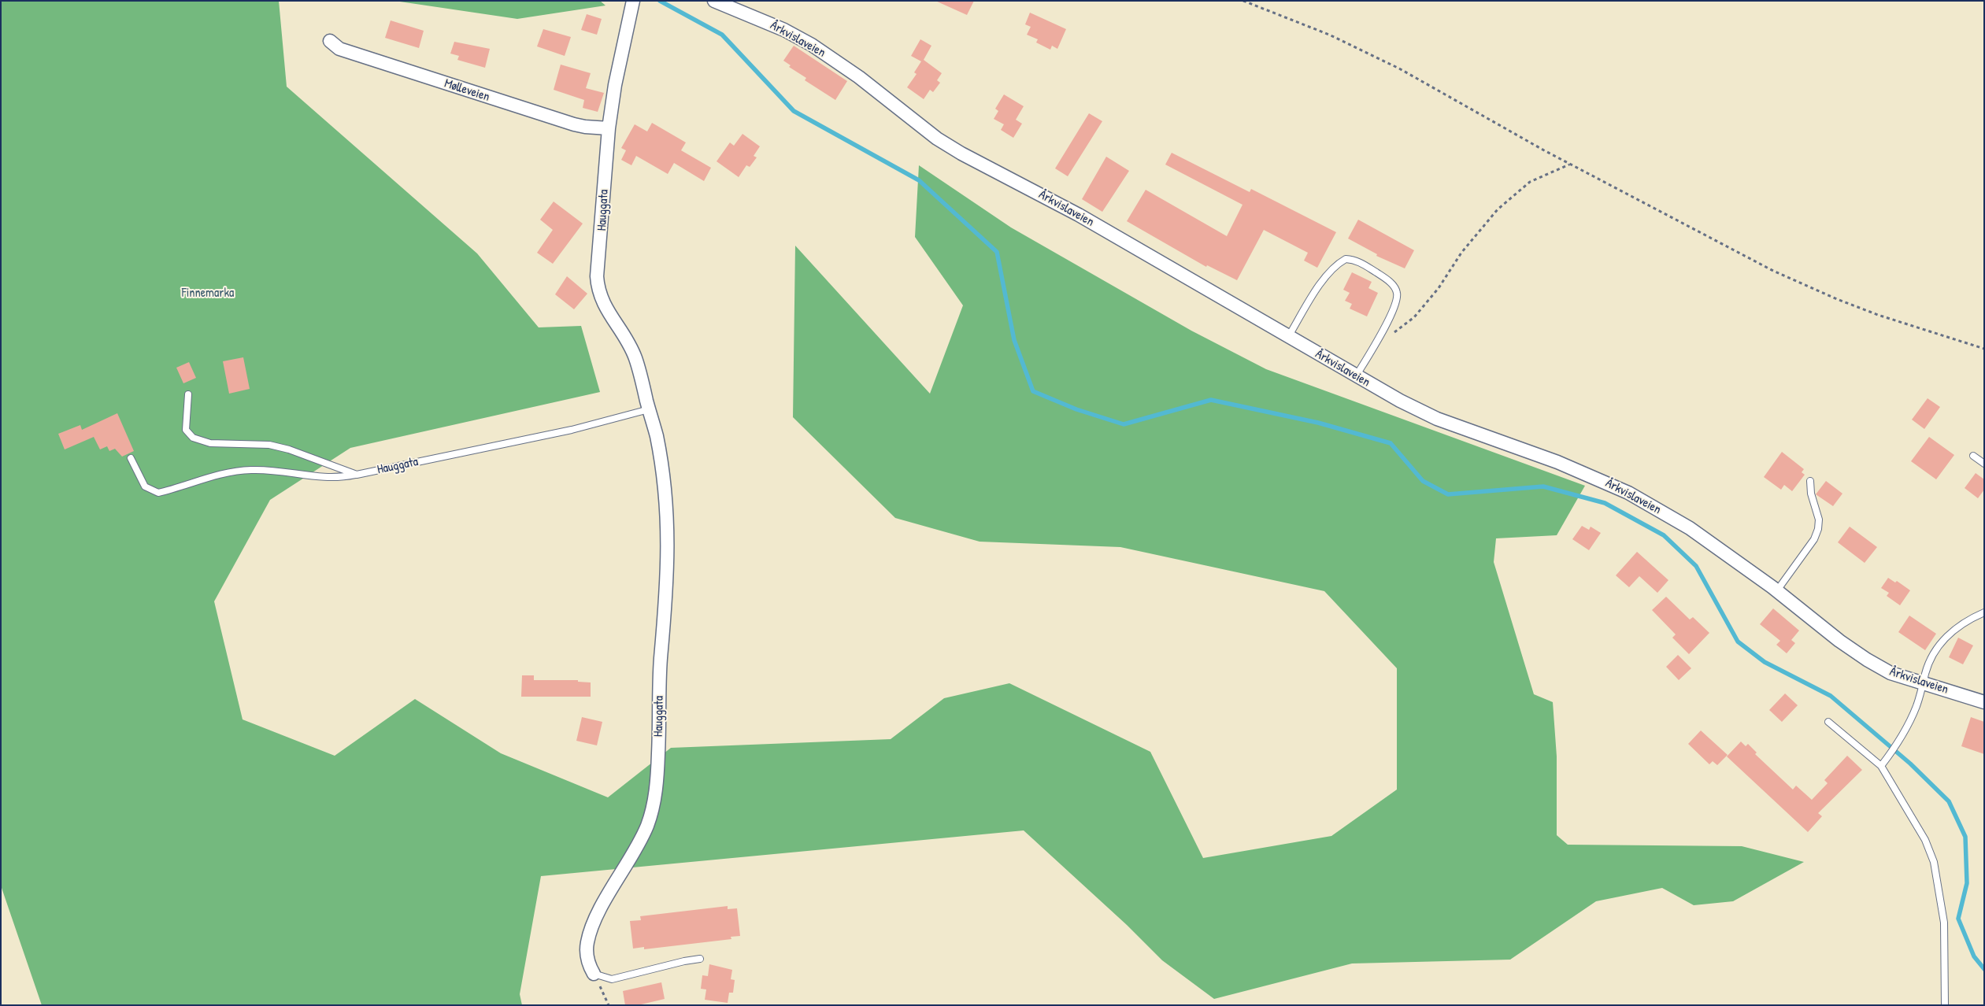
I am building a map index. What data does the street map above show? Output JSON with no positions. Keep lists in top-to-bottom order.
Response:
{
  "streets": {
    "street": ["Årkvislaveien", "Mølleveien", "Hauggata"]
  },
  "crossings": [
    ["Mølleveien", "Hauggata"]
  ],
  "parks": ["Finnemarka"]
}
